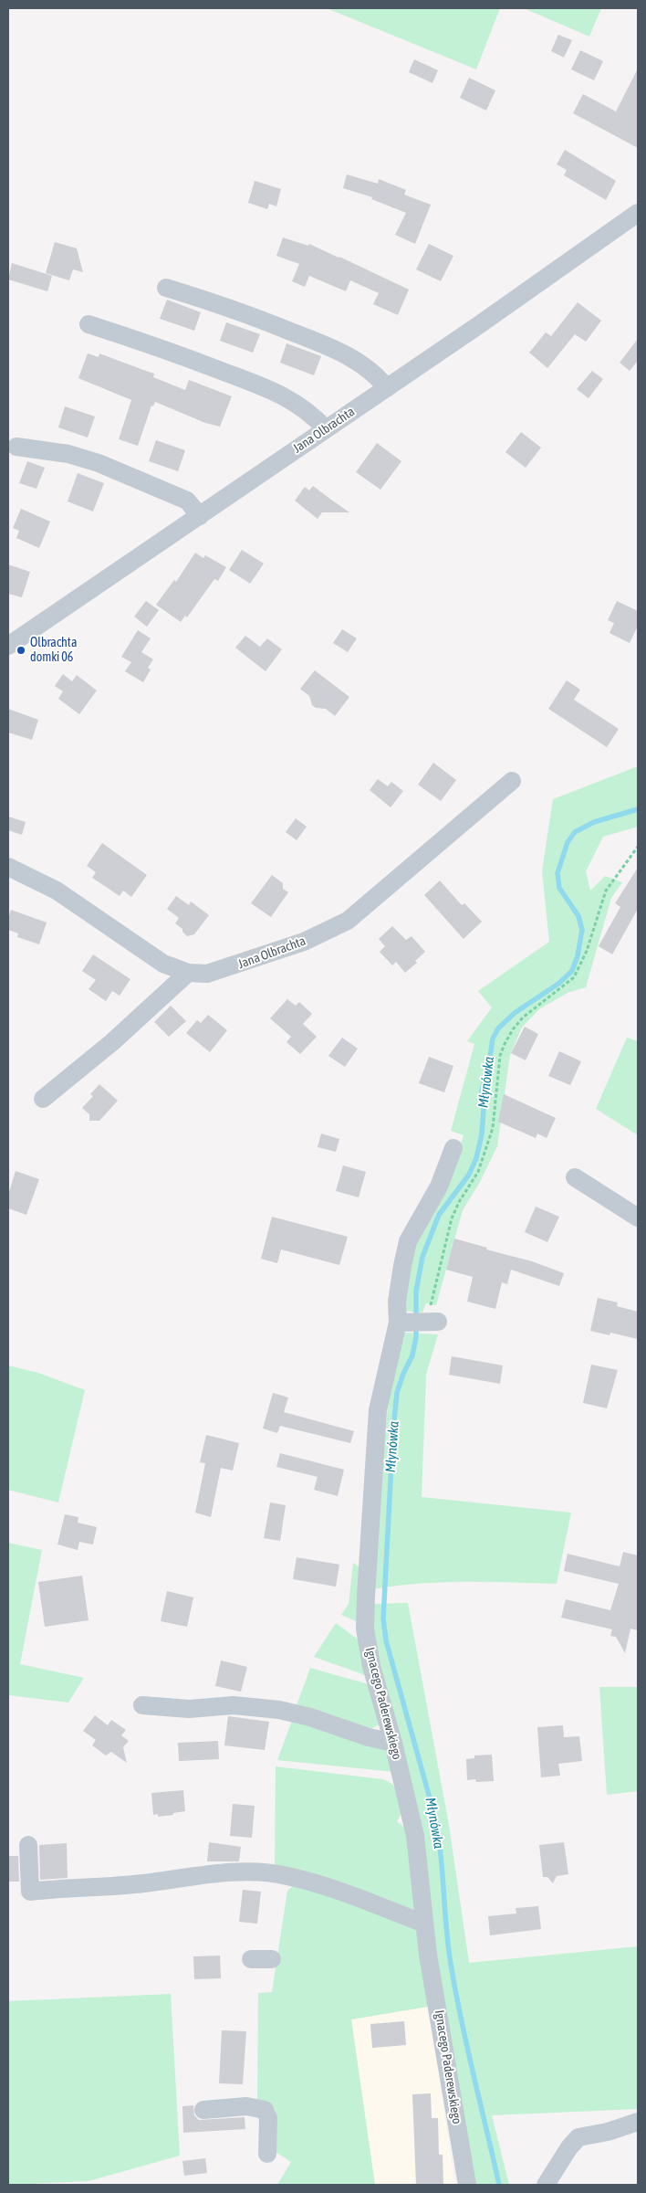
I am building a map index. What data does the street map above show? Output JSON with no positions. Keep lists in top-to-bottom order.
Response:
{
  "streets": {
    "street": ["Jana Olbrachta", "Ignacego Paderewskiego"]
  },
  "water": ["Młynówka"],
  "places": ["Olbrachta domki 06"]
}
